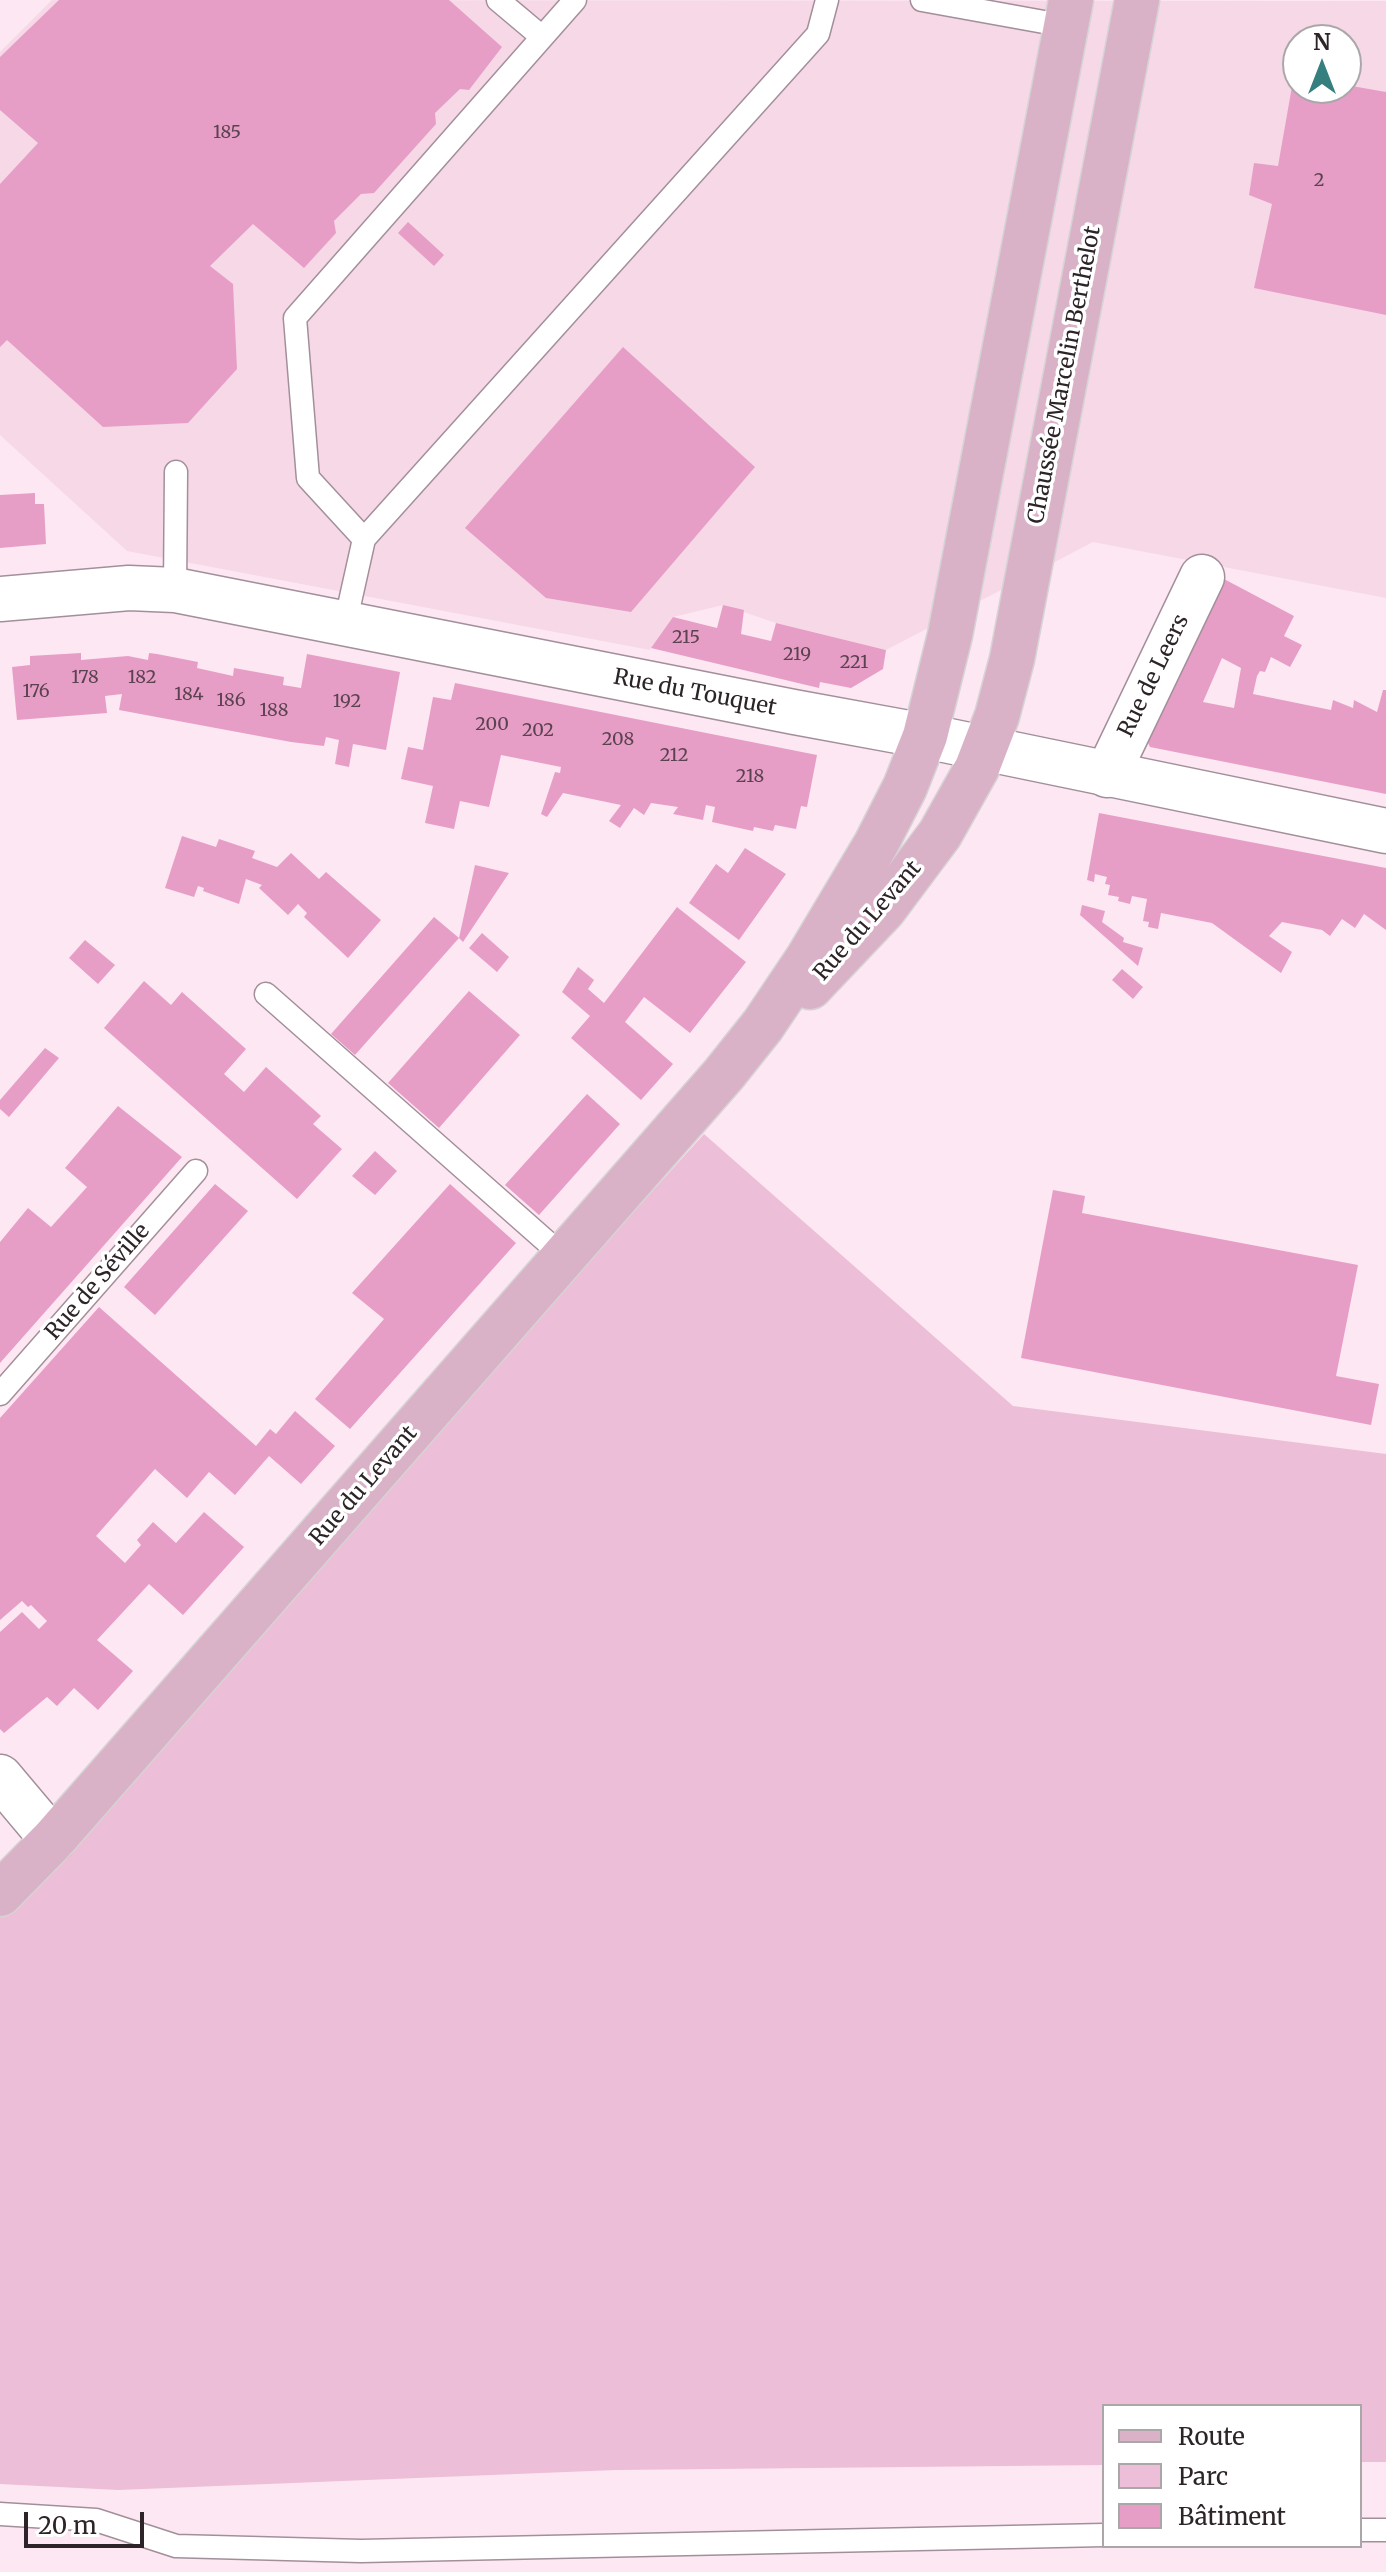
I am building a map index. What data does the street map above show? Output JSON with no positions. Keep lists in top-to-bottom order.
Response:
{
  "streets": {
    "main road": ["Chaussée Marcelin Berthelot", "Rue du Levant"],
    "street": ["Rue de Leers", "Rue du Touquet"],
    "lane": ["Rue de Séville"]
  },
  "crossings": [
    ["Chaussée Marcelin Berthelot", "Rue du Touquet"],
    ["Chaussée Marcelin Berthelot", "Rue du Levant"],
    ["Rue de Leers", "Rue du Touquet"],
    ["Rue du Touquet", "Rue du Levant"]
  ],
  "house_numbers": [
    "185",
    "2",
    "215",
    "219",
    "221",
    "178",
    "182",
    "176",
    "184",
    "186",
    "192",
    "188",
    "200",
    "202",
    "208",
    "212",
    "218"
  ],
  "legend": ["Route", "Parc", "Bâtiment"],
  "scale_bar": "20 m",
  "north": "top"
}
